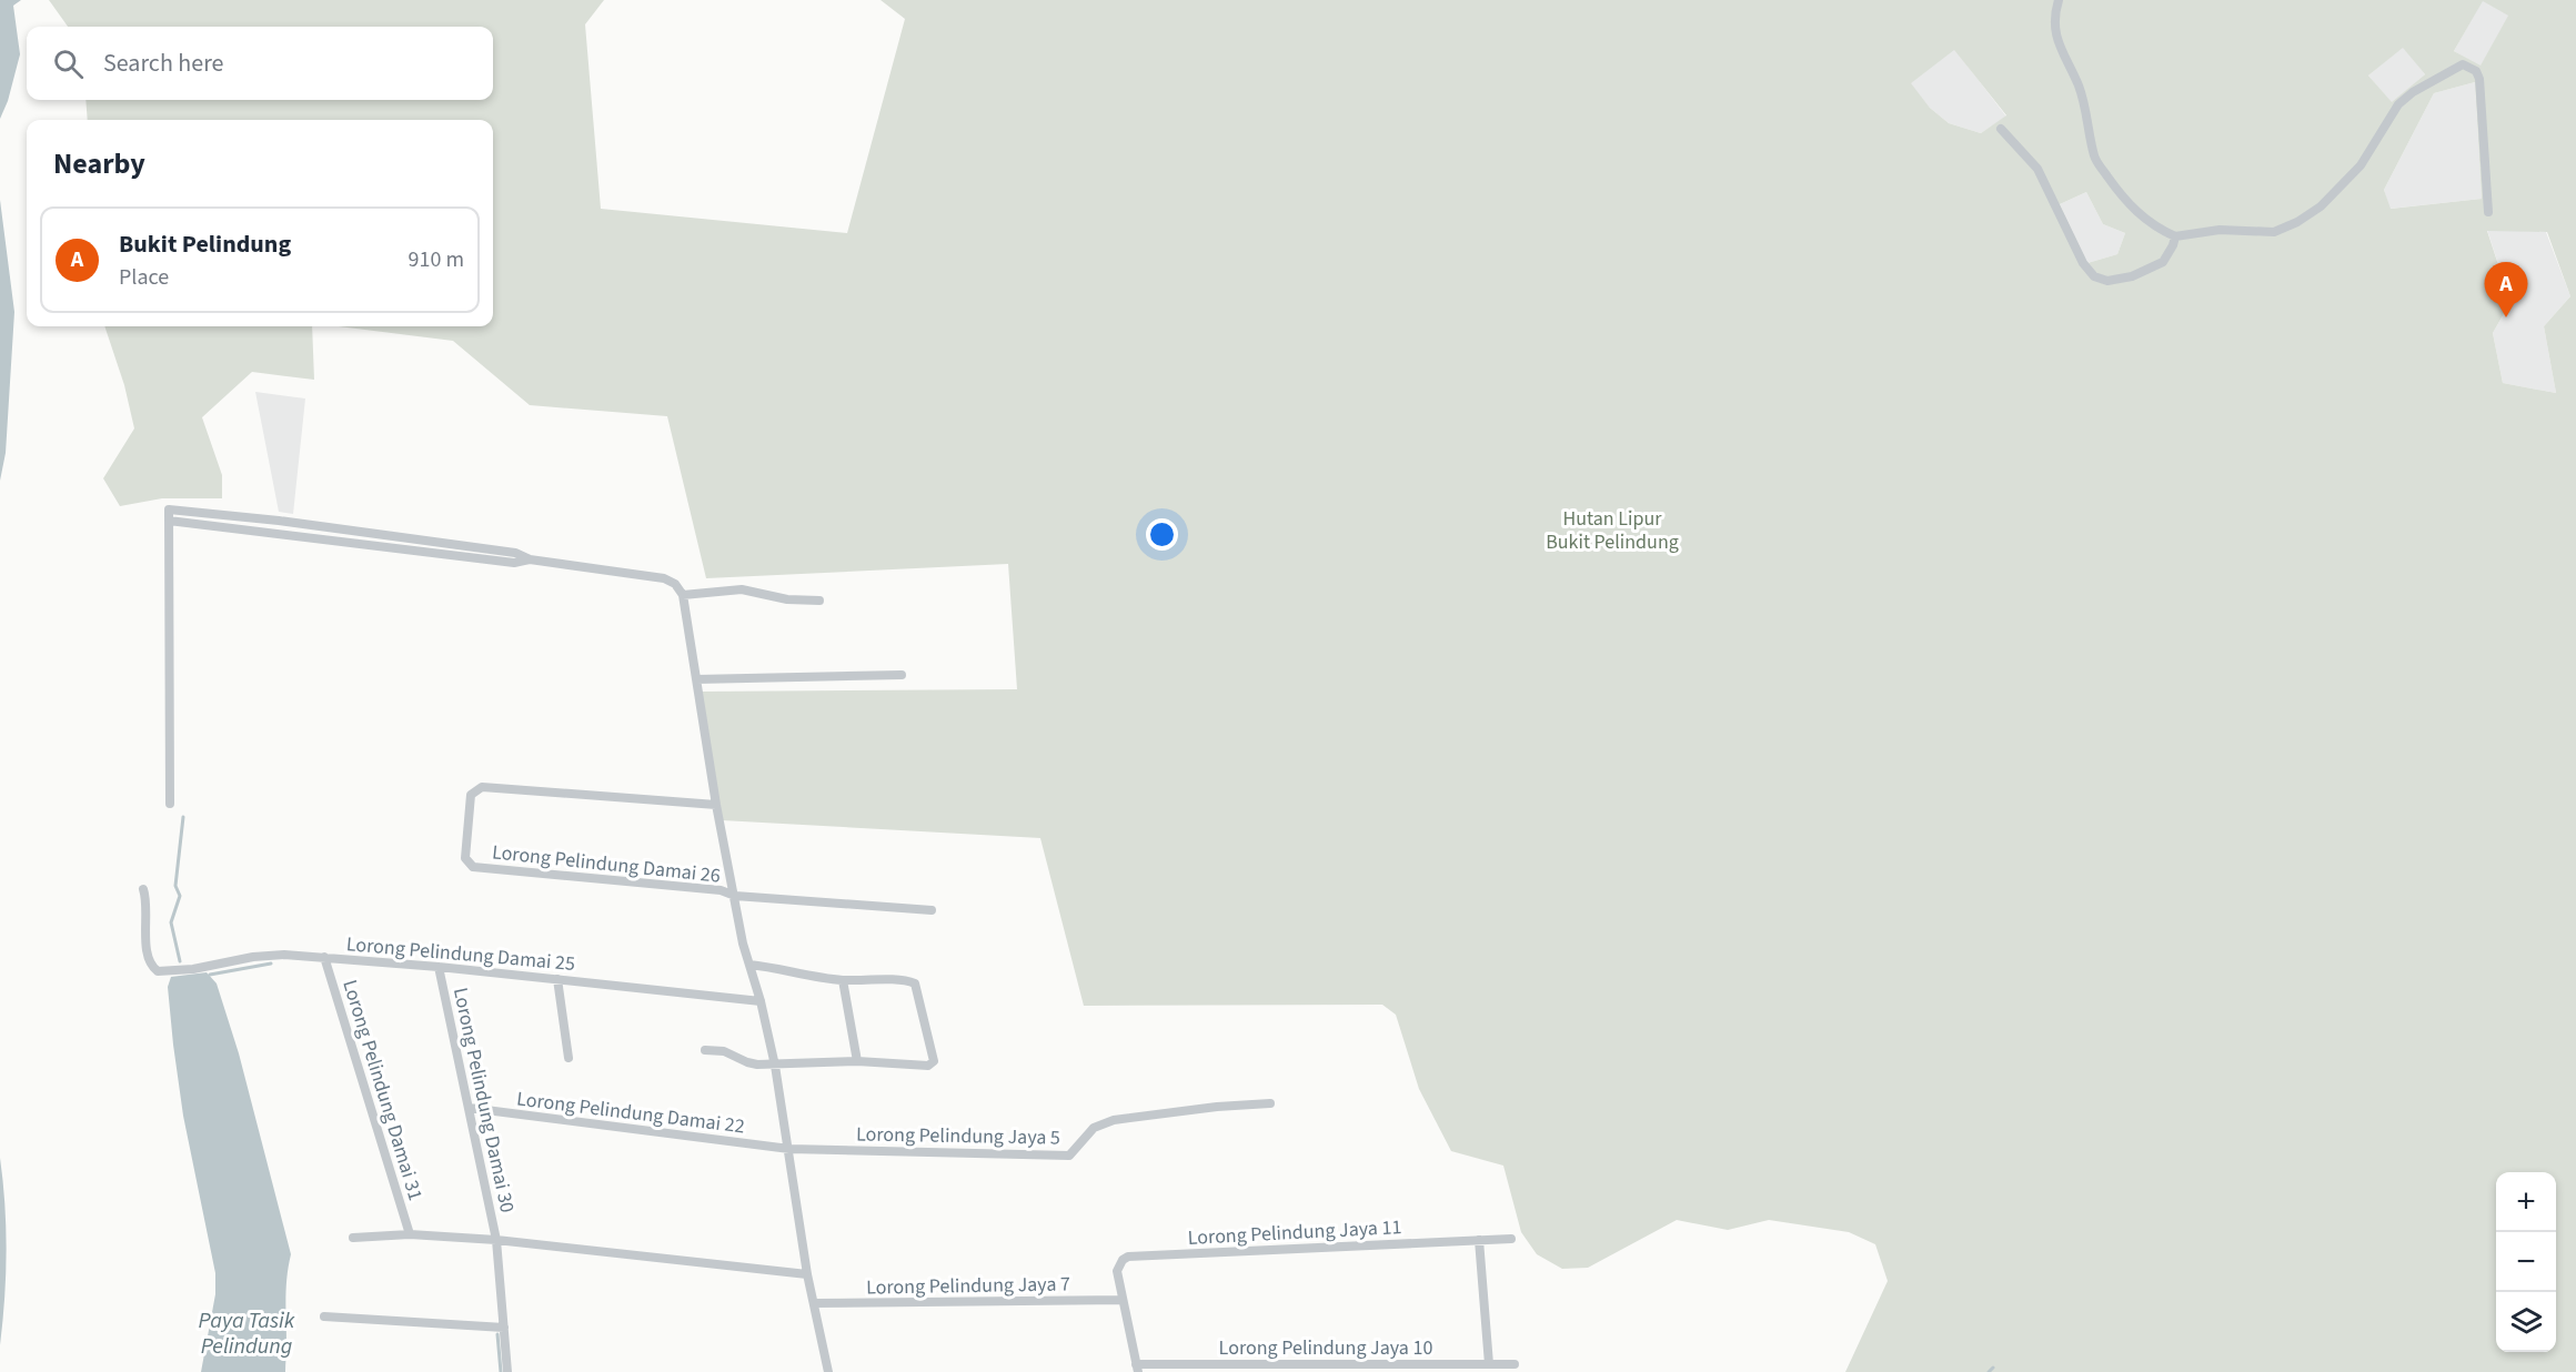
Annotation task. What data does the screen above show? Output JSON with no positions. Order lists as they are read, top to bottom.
{
  "streets": {
    "street": [
      "Lorong Pelindung Damai 26",
      "Lorong Pelindung Damai 25",
      "Lorong Pelindung Damai 31",
      "Lorong Pelindung Damai 30",
      "Lorong Pelindung Damai 22",
      "Lorong Pelindung Jaya 5",
      "Lorong Pelindung Jaya 11",
      "Lorong Pelindung Jaya 7",
      "Lorong Pelindung Jaya 10"
    ]
  },
  "crossings": [
    ["Lorong Pelindung Damai 25", "Lorong Pelindung Damai 31"],
    ["Lorong Pelindung Damai 25", "Lorong Pelindung Damai 30"],
    ["Lorong Pelindung Damai 30", "Lorong Pelindung Damai 22"],
    ["Lorong Pelindung Damai 22", "Lorong Pelindung Jaya 5"],
    ["Lorong Pelindung Jaya 11", "Lorong Pelindung Jaya 7"],
    ["Lorong Pelindung Jaya 11", "Lorong Pelindung Jaya 10"]
  ],
  "water": ["Paya Tasik Pelindung"],
  "parks": ["Hutan Lipur Bukit Pelindung"],
  "page": {
    "search": "Search here",
    "heading": "Nearby",
    "list": [
      {
        "mark": "A",
        "name": "Bukit Pelindung",
        "note": "Place",
        "value": "910 m"
      }
    ],
    "pins": "A",
    "map_buttons": ["+", "−"]
  }
}
